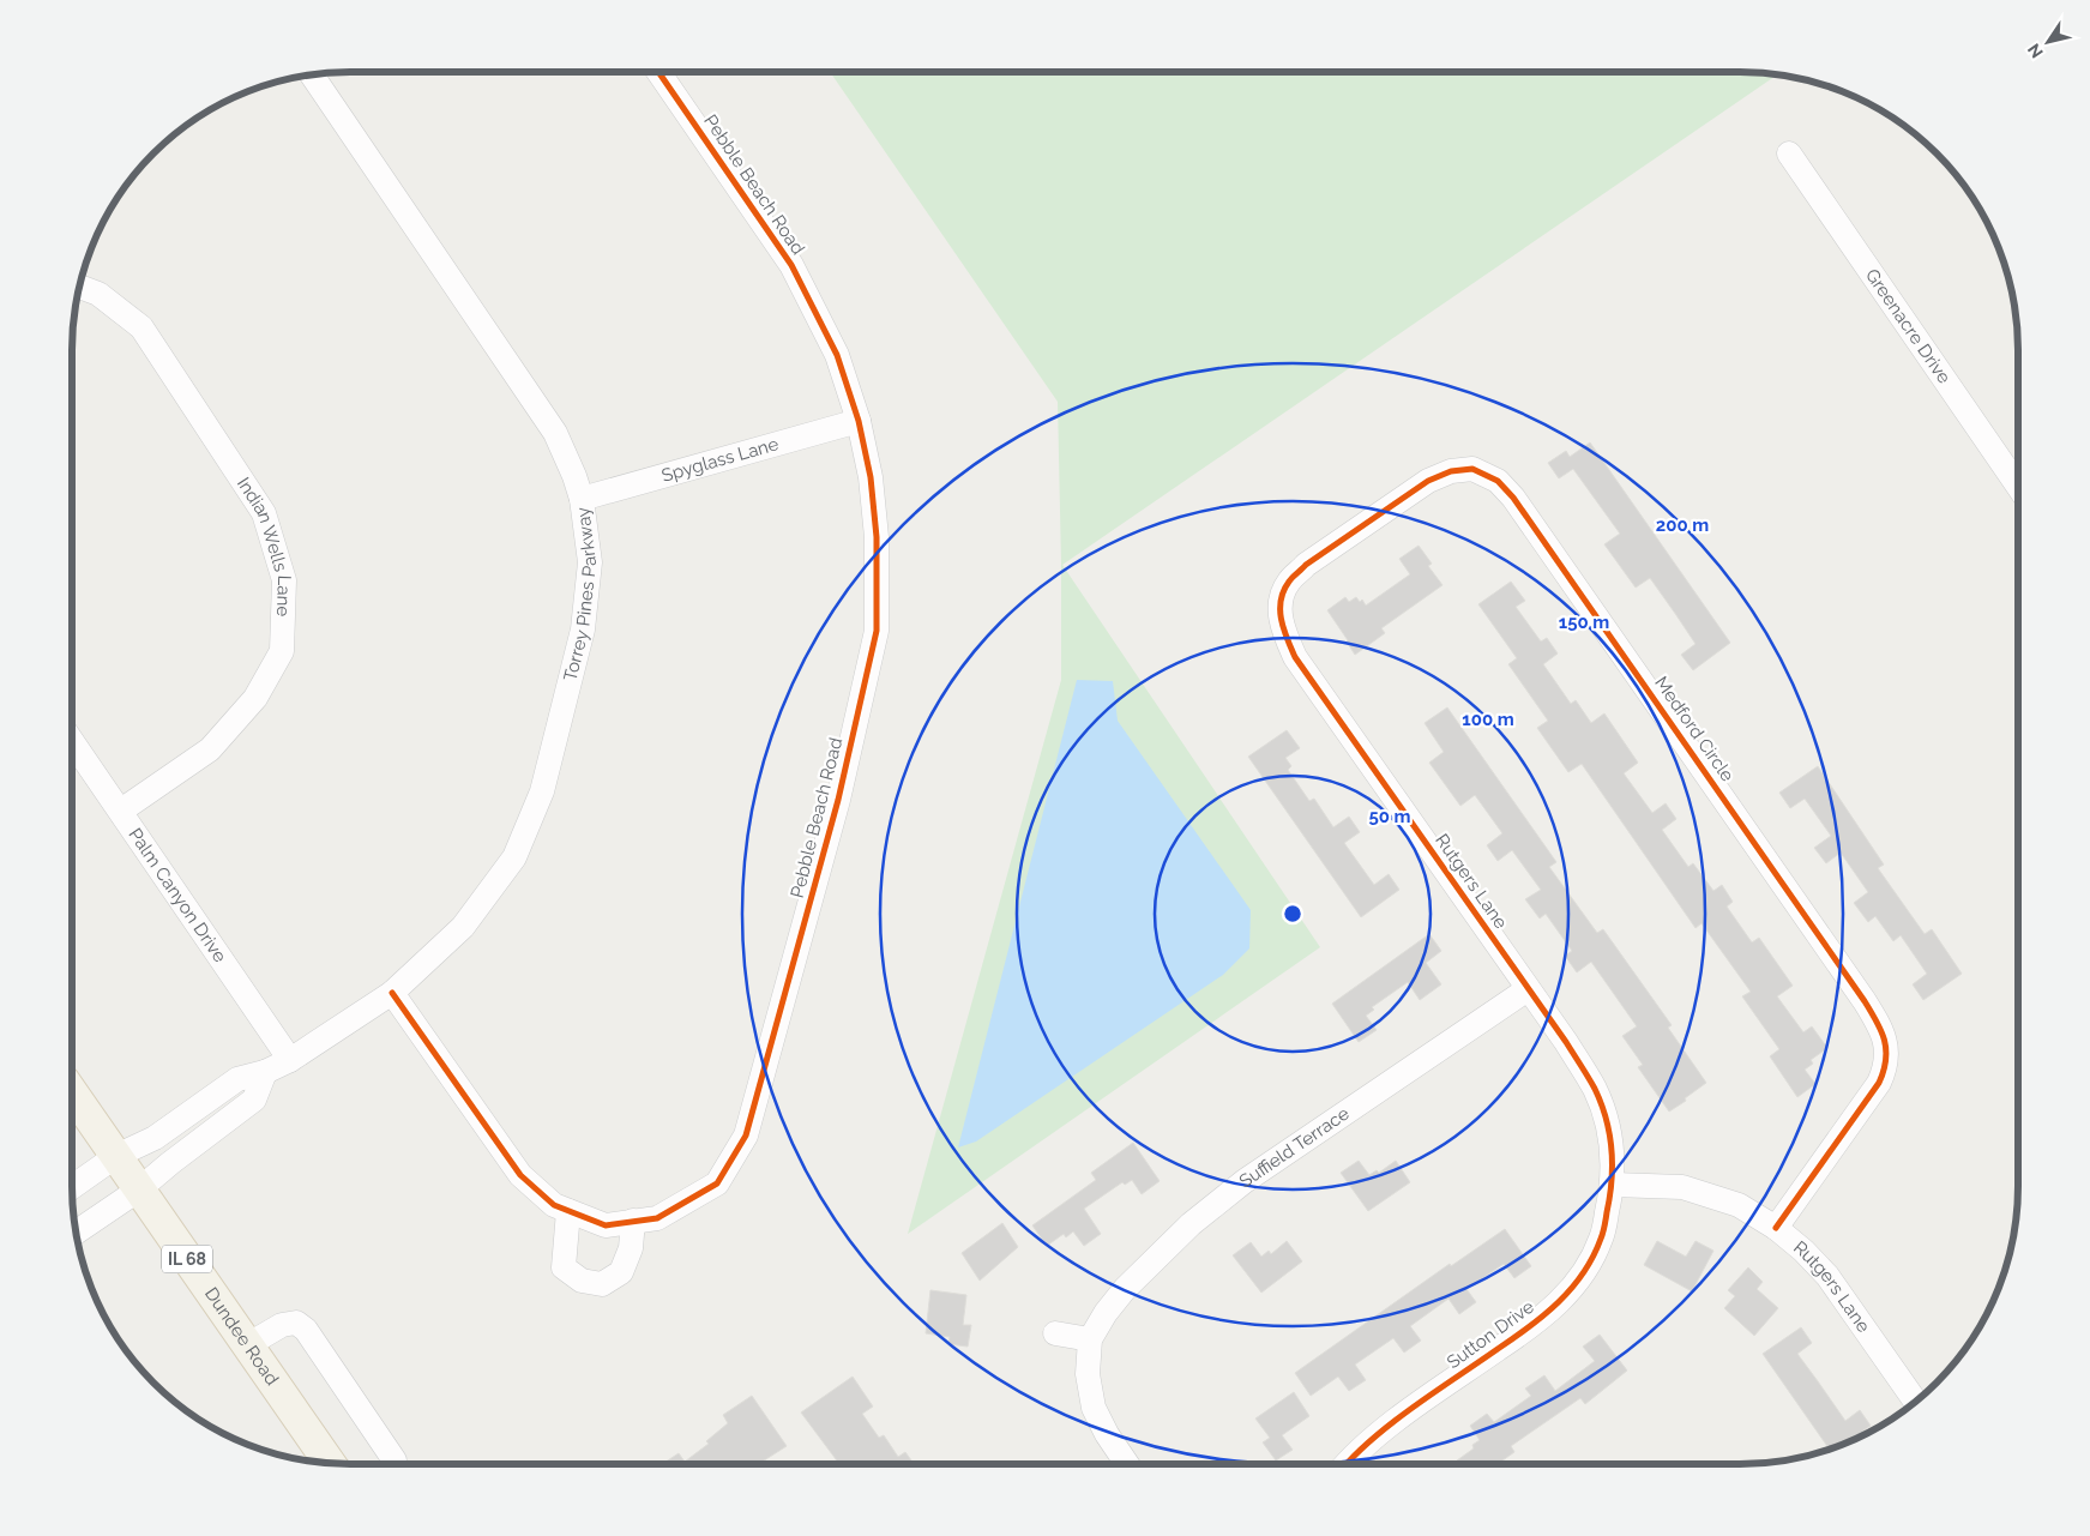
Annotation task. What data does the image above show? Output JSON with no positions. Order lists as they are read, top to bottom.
{
  "streets": {
    "main road": ["IL 68", "Dundee Road"],
    "street": [
      "Pebble Beach Road",
      "Greenacre Drive",
      "Spyglass Lane",
      "Indian Wells Lane",
      "Torrey Pines Parkway",
      "Medford Circle",
      "Rutgers Lane",
      "Palm Canyon Drive",
      "Suffield Terrace",
      "Sutton Drive"
    ]
  },
  "crossings": [
    ["Pebble Beach Road", "Spyglass Lane"],
    ["Pebble Beach Road", "Torrey Pines Parkway"],
    ["Spyglass Lane", "Torrey Pines Parkway"],
    ["Indian Wells Lane", "Palm Canyon Drive"],
    ["Torrey Pines Parkway", "Palm Canyon Drive"],
    ["Torrey Pines Parkway", "Dundee Road"],
    ["Medford Circle", "Rutgers Lane"],
    ["Rutgers Lane", "Suffield Terrace"],
    ["Rutgers Lane", "Sutton Drive"]
  ],
  "north": "bottom left",
  "rings": [
    "200 m",
    "150 m",
    "100 m",
    "50 m"
  ]
}
